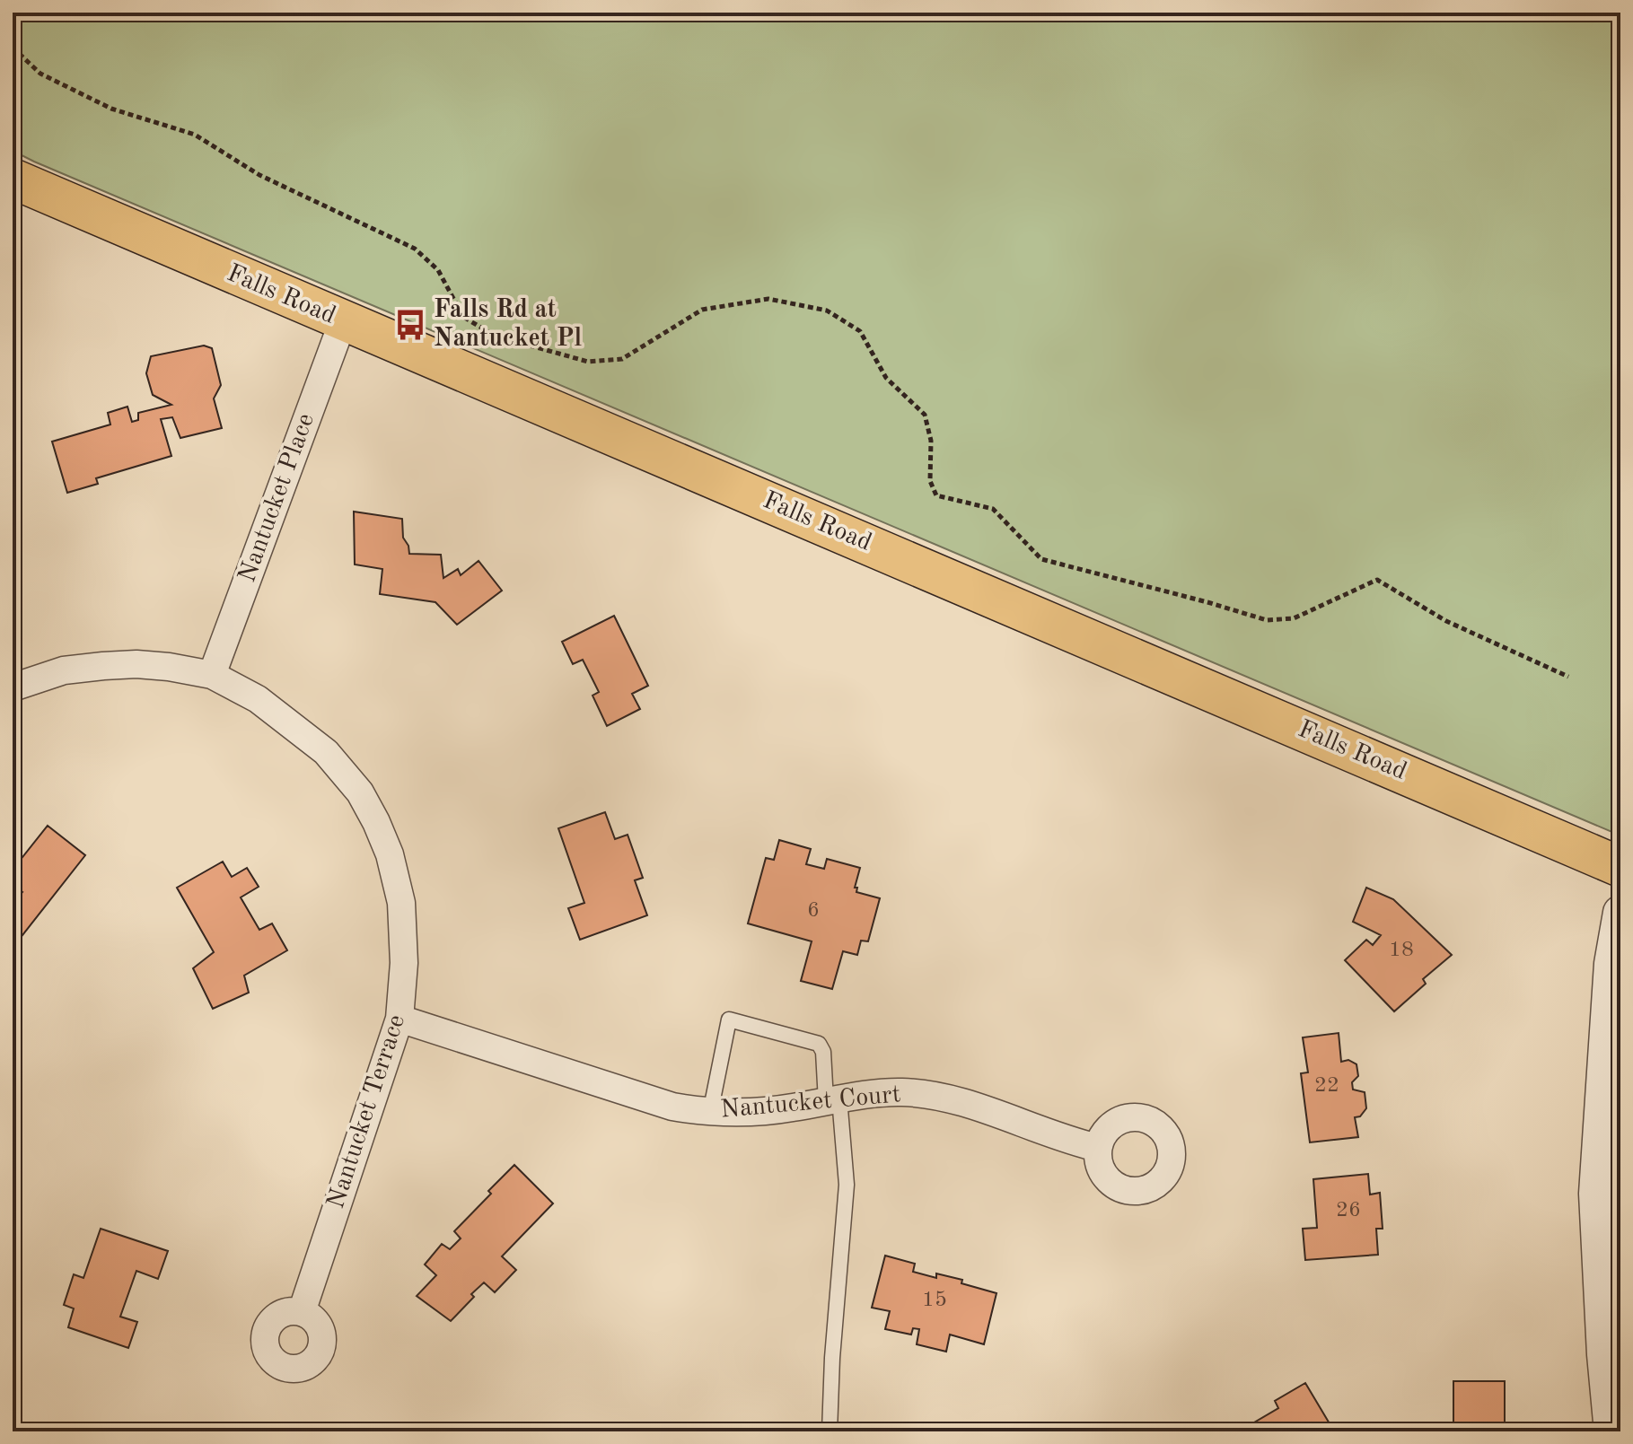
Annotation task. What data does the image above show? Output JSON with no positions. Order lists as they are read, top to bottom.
{
  "streets": {
    "main road": ["Falls Road"],
    "street": ["Nantucket Place", "Nantucket Court", "Nantucket Terrace"]
  },
  "crossings": [
    ["Falls Road", "Nantucket Place"],
    ["Nantucket Place", "Nantucket Terrace"],
    ["Nantucket Court", "Nantucket Terrace"]
  ],
  "places": {
    "bus stop": ["Falls Rd at Nantucket Pl"]
  },
  "house_numbers": [
    "6",
    "18",
    "22",
    "26",
    "15"
  ]
}
